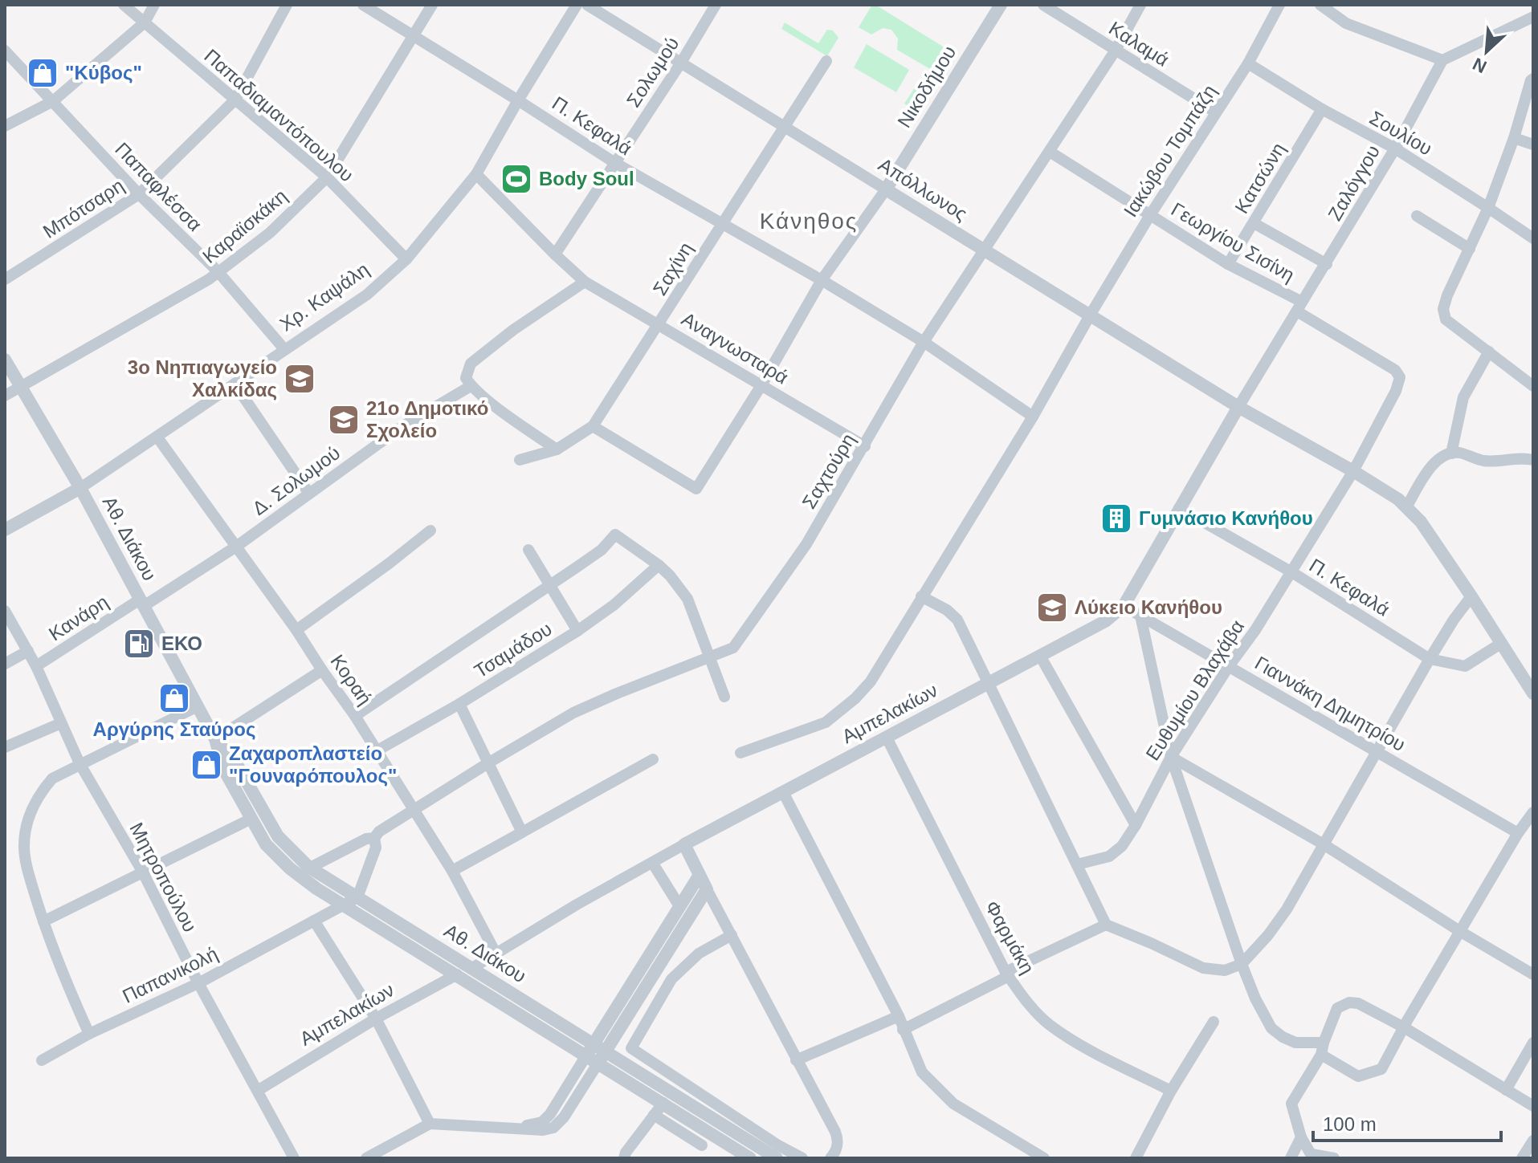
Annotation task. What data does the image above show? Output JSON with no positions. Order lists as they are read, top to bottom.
{
  "streets": {
    "street": [
      "Καλαμά",
      "Σολωμού",
      "Νικοδήμου",
      "Παπαδιαμαντόπουλου",
      "Π. Κεφαλά",
      "Σουλίου",
      "Ιακώβου Τομπάζη",
      "Κατσώνη",
      "Ζαλόγγου",
      "Παπαφλέσσα",
      "Απόλλωνος",
      "Μπότσαρη",
      "Καραϊσκάκη",
      "Γεωργίου Σισίνη",
      "Σαχίνη",
      "Χρ. Καψάλη",
      "Αναγνωσταρά",
      "Σαχτούρη",
      "Δ. Σολωμού",
      "Αθ. Διάκου",
      "Κανάρη",
      "Τσαμάδου",
      "Κοραή",
      "Ευθυμίου Βλαχάβα",
      "Γιαννάκη Δημητρίου",
      "Αμπελακίων",
      "Μητροπούλου",
      "Φαρμάκη",
      "Παπανικολή"
    ]
  },
  "crossings": [
    ["Καλαμά", "Ιακώβου Τομπάζη"],
    ["Καλαμά", "Σαχτούρη"],
    ["Σολωμού", "Π. Κεφαλά"],
    ["Σολωμού", "Απόλλωνος"],
    ["Σολωμού", "Αναγνωσταρά"],
    ["Νικοδήμου", "Απόλλωνος"],
    ["Παπαδιαμαντόπουλου", "Μπότσαρη"],
    ["Παπαδιαμαντόπουλου", "Καραϊσκάκη"],
    ["Παπαδιαμαντόπουλου", "Χρ. Καψάλη"],
    ["Π. Κεφαλά", "Ιακώβου Τομπάζη"],
    ["Π. Κεφαλά", "Απόλλωνος"],
    ["Π. Κεφαλά", "Καραϊσκάκη"],
    ["Π. Κεφαλά", "Σαχίνη"],
    ["Π. Κεφαλά", "Χρ. Καψάλη"],
    ["Π. Κεφαλά", "Σαχτούρη"],
    ["Π. Κεφαλά", "Ευθυμίου Βλαχάβα"],
    ["Π. Κεφαλά", "Αμπελακίων"],
    ["Σουλίου", "Ιακώβου Τομπάζη"],
    ["Σουλίου", "Κατσώνη"],
    ["Σουλίου", "Ζαλόγγου"],
    ["Ιακώβου Τομπάζη", "Απόλλωνος"],
    ["Ιακώβου Τομπάζη", "Γεωργίου Σισίνη"],
    ["Κατσώνη", "Γεωργίου Σισίνη"],
    ["Ζαλόγγου", "Απόλλωνος"],
    ["Ζαλόγγου", "Γεωργίου Σισίνη"],
    ["Ζαλόγγου", "Αμπελακίων"],
    ["Παπαφλέσσα", "Μπότσαρη"],
    ["Παπαφλέσσα", "Καραϊσκάκη"],
    ["Παπαφλέσσα", "Χρ. Καψάλη"],
    ["Απόλλωνος", "Σαχίνη"],
    ["Απόλλωνος", "Σαχτούρη"],
    ["Απόλλωνος", "Ευθυμίου Βλαχάβα"],
    ["Απόλλωνος", "Αμπελακίων"],
    ["Καραϊσκάκη", "Αθ. Διάκου"],
    ["Γεωργίου Σισίνη", "Σαχτούρη"],
    ["Γεωργίου Σισίνη", "Ευθυμίου Βλαχάβα"],
    ["Σαχίνη", "Αναγνωσταρά"],
    ["Χρ. Καψάλη", "Αναγνωσταρά"],
    ["Χρ. Καψάλη", "Αθ. Διάκου"],
    ["Χρ. Καψάλη", "Κοραή"],
    ["Αναγνωσταρά", "Σαχτούρη"],
    ["Αναγνωσταρά", "Δ. Σολωμού"],
    ["Σαχτούρη", "Αθ. Διάκου"],
    ["Σαχτούρη", "Κοραή"],
    ["Δ. Σολωμού", "Αθ. Διάκου"],
    ["Δ. Σολωμού", "Κανάρη"],
    ["Δ. Σολωμού", "Κοραή"],
    ["Αθ. Διάκου", "Κανάρη"],
    ["Αθ. Διάκου", "Αμπελακίων"],
    ["Αθ. Διάκου", "Παπανικολή"],
    ["Κανάρη", "Μητροπούλου"],
    ["Τσαμάδου", "Κοραή"],
    ["Κοραή", "Αμπελακίων"],
    ["Ευθυμίου Βλαχάβα", "Γιαννάκη Δημητρίου"],
    ["Γιαννάκη Δημητρίου", "Αμπελακίων"],
    ["Αμπελακίων", "Μητροπούλου"],
    ["Αμπελακίων", "Φαρμάκη"],
    ["Μητροπούλου", "Παπανικολή"]
  ],
  "districts": ["Κάνηθος"],
  "places": {
    "shop": ["\"Κύβος\"", "Αργύρης Σταύρος", "Ζαχαροπλαστείο \"Γουναρόπουλος\""],
    "sports": ["Body Soul"],
    "school or university": ["3ο Νηπιαγωγείο Χαλκίδας", "21ο Δημοτικό Σχολείο", "Λύκειο Κανήθου"],
    "building": ["Γυμνάσιο Κανήθου"],
    "fuel station": ["ΕΚΟ"]
  },
  "scale_bar": "100 m",
  "north": "bottom left"
}
